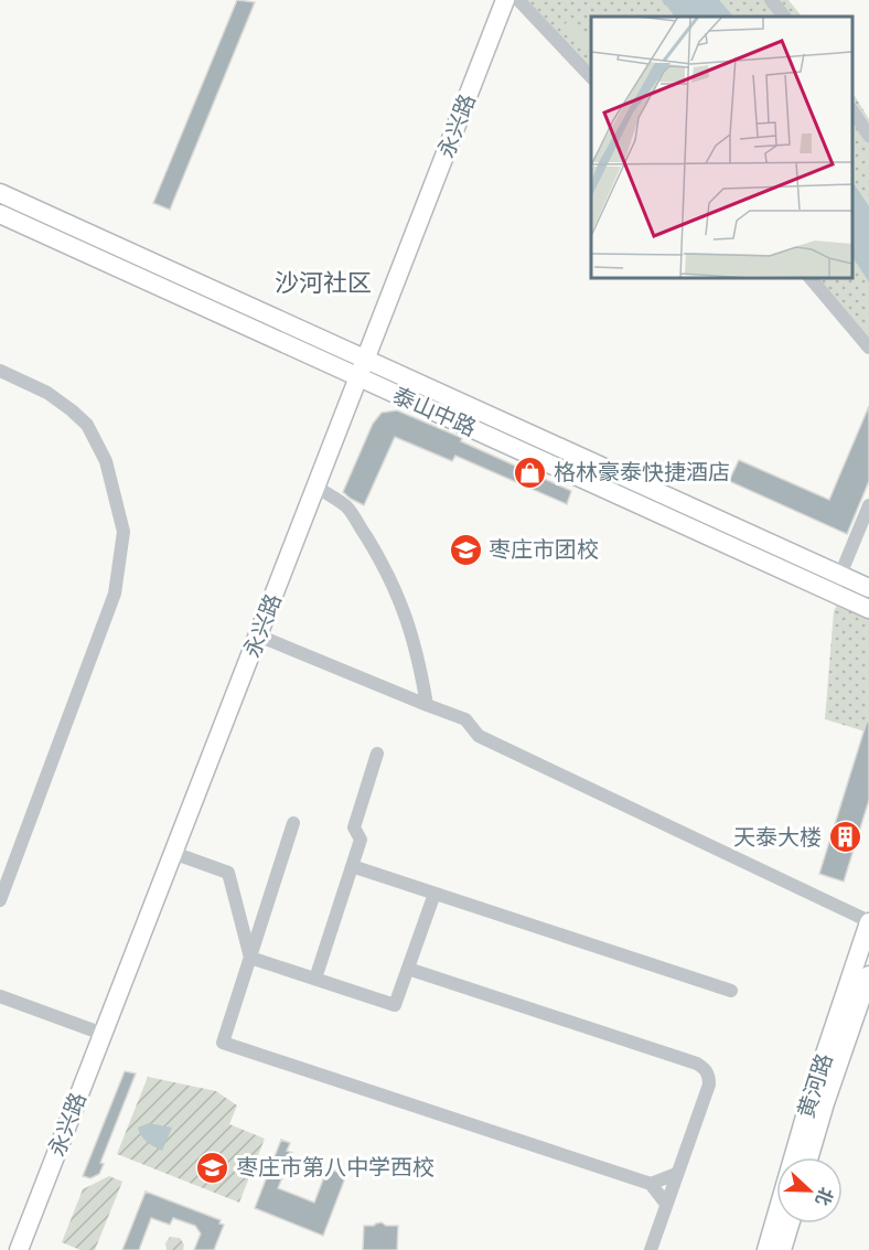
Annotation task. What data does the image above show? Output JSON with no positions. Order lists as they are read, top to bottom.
{
  "streets": {
    "main road": ["永兴路", "泰山中路", "黄河路"]
  },
  "crossings": [
    ["永兴路", "泰山中路"]
  ],
  "districts": ["沙河社区"],
  "places": {
    "shop": ["格林豪泰快捷酒店"],
    "school or university": ["枣庄市团校", "枣庄市第八中学西校"],
    "building": ["天泰大楼"]
  },
  "north": "right"
}
